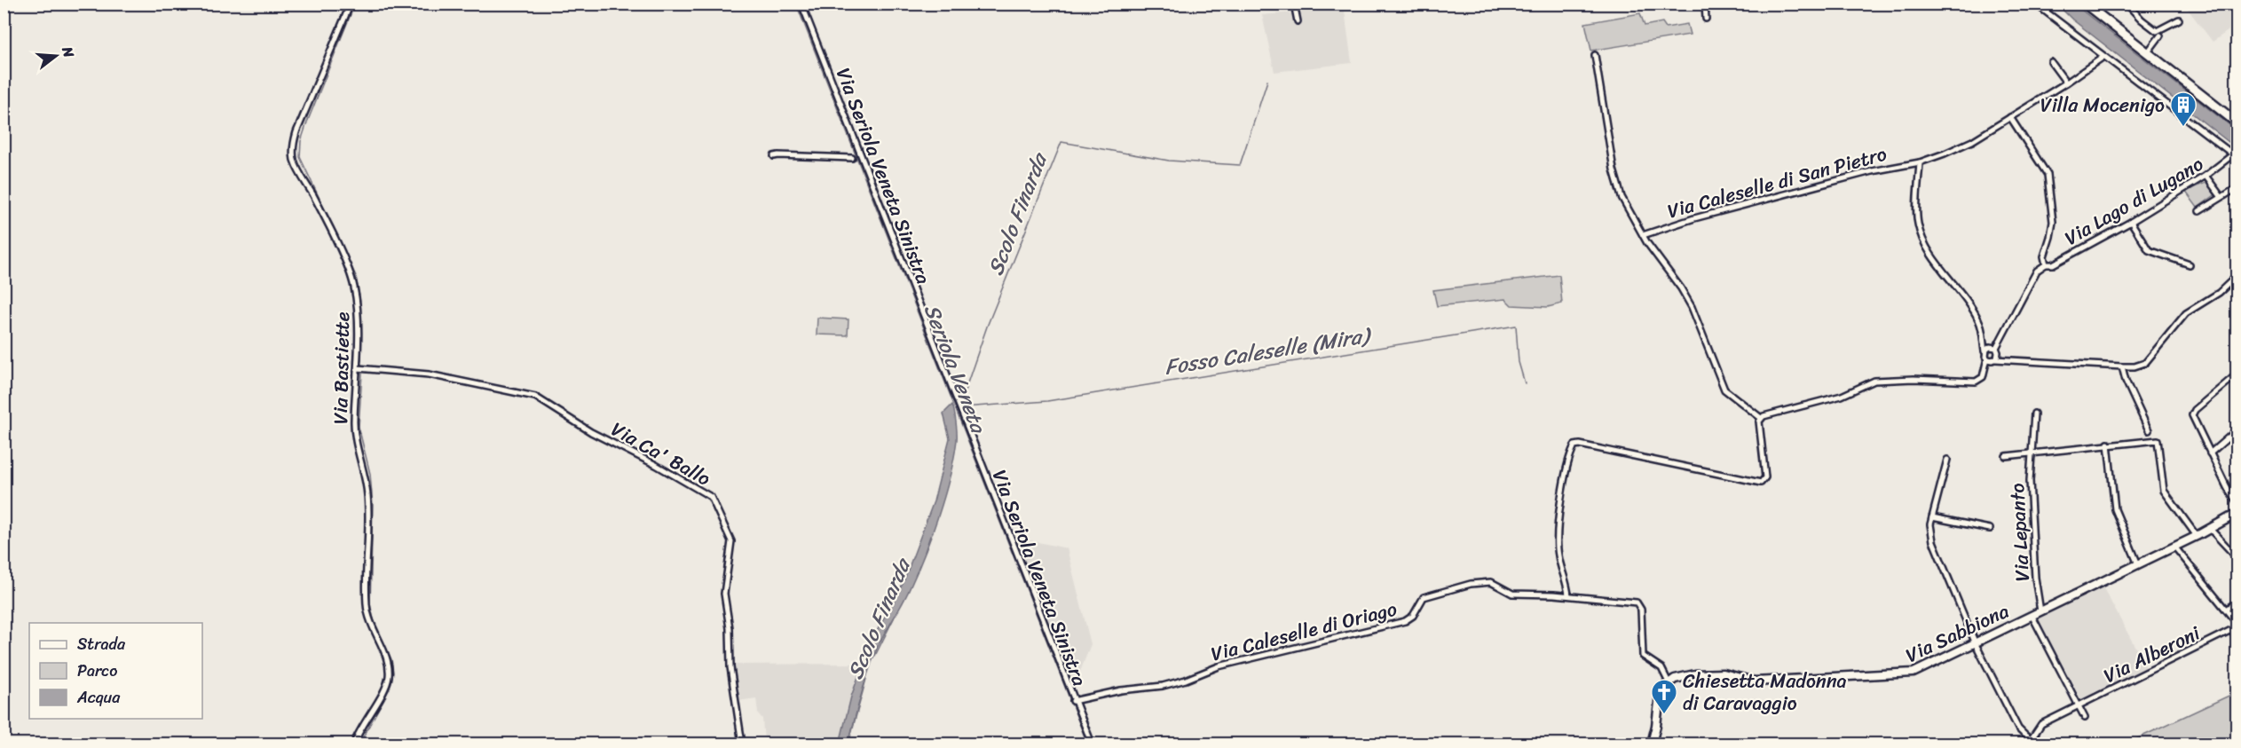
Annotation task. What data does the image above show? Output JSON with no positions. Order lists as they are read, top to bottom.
{
  "streets": {
    "street": [
      "Via Seriola Veneta Sinistra",
      "Via Caleselle di San Pietro",
      "Via Lago di Lugano",
      "Via Bastiette",
      "Via Ca' Ballo",
      "Via Lepanto",
      "Via Caleselle di Oriago",
      "Via Sabbiona",
      "Via Alberoni"
    ]
  },
  "crossings": [
    ["Via Seriola Veneta Sinistra", "Via Caleselle di Oriago"],
    ["Via Caleselle di San Pietro", "Via Lago di Lugano"],
    ["Via Bastiette", "Via Ca' Ballo"],
    ["Via Lepanto", "Via Sabbiona"]
  ],
  "water": ["Scolo Finarda", "Fosso Caleselle (Mira)", "Seriola Veneta"],
  "places": {
    "building": ["Villa Mocenigo"],
    "church": ["Chiesetta Madonna di Caravaggio"]
  },
  "legend": ["Strada", "Parco", "Acqua"],
  "north": "right"
}
